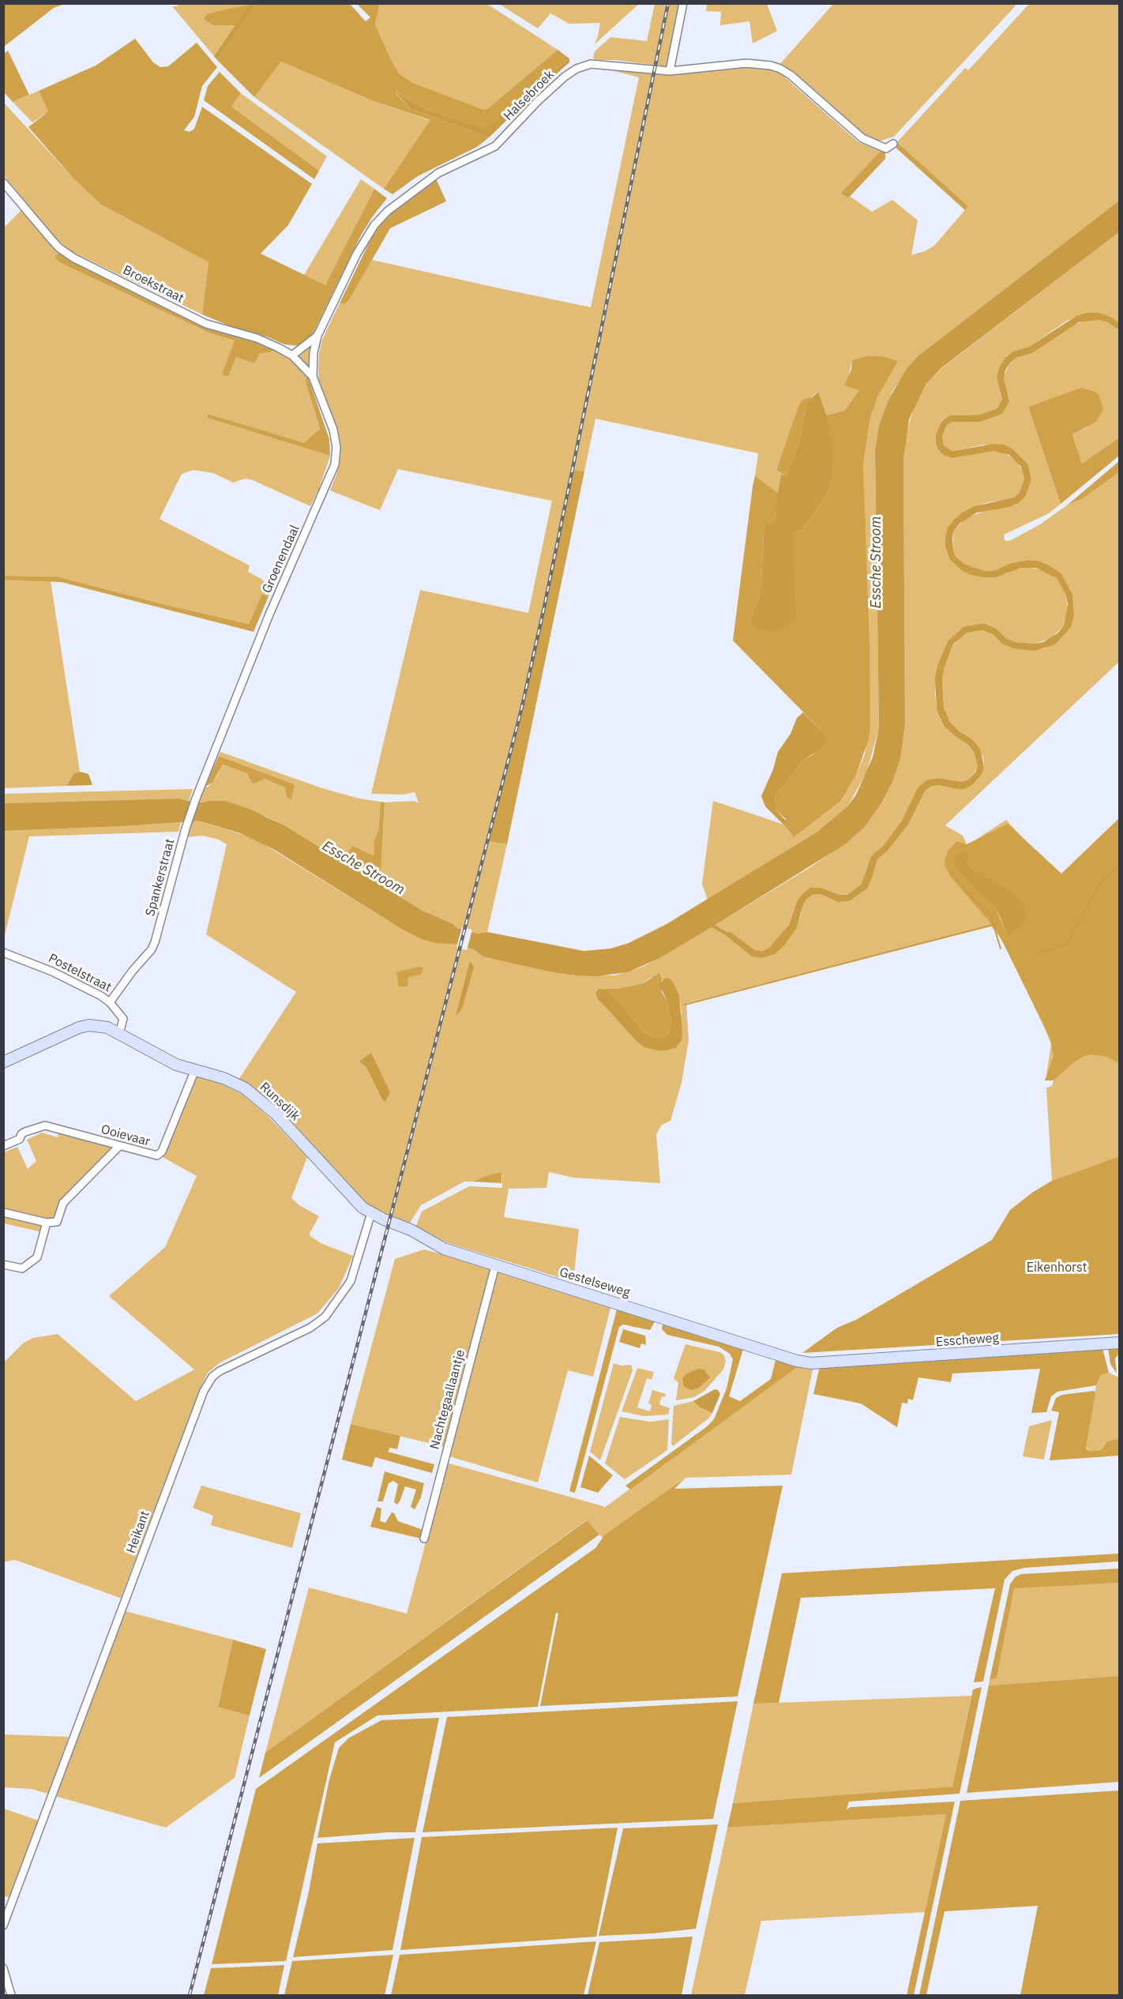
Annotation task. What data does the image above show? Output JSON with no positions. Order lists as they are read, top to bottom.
{
  "streets": {
    "street": [
      "Halsebroek",
      "Broekstraat",
      "Groenendaal",
      "Spankerstraat",
      "Postelstraat",
      "Runsdijk",
      "Ooievaar",
      "Gestelseweg",
      "Esscheweg",
      "Nachtegaallaantje",
      "Heikant"
    ]
  },
  "crossings": [
    ["Halsebroek", "Broekstraat"],
    ["Halsebroek", "Groenendaal"],
    ["Broekstraat", "Groenendaal"],
    ["Groenendaal", "Spankerstraat"],
    ["Spankerstraat", "Postelstraat"],
    ["Postelstraat", "Runsdijk"],
    ["Runsdijk", "Ooievaar"],
    ["Runsdijk", "Gestelseweg"],
    ["Runsdijk", "Heikant"],
    ["Gestelseweg", "Esscheweg"],
    ["Gestelseweg", "Nachtegaallaantje"],
    ["Gestelseweg", "Heikant"]
  ],
  "water": ["Essche Stroom"],
  "parks": ["Eikenhorst"]
}
